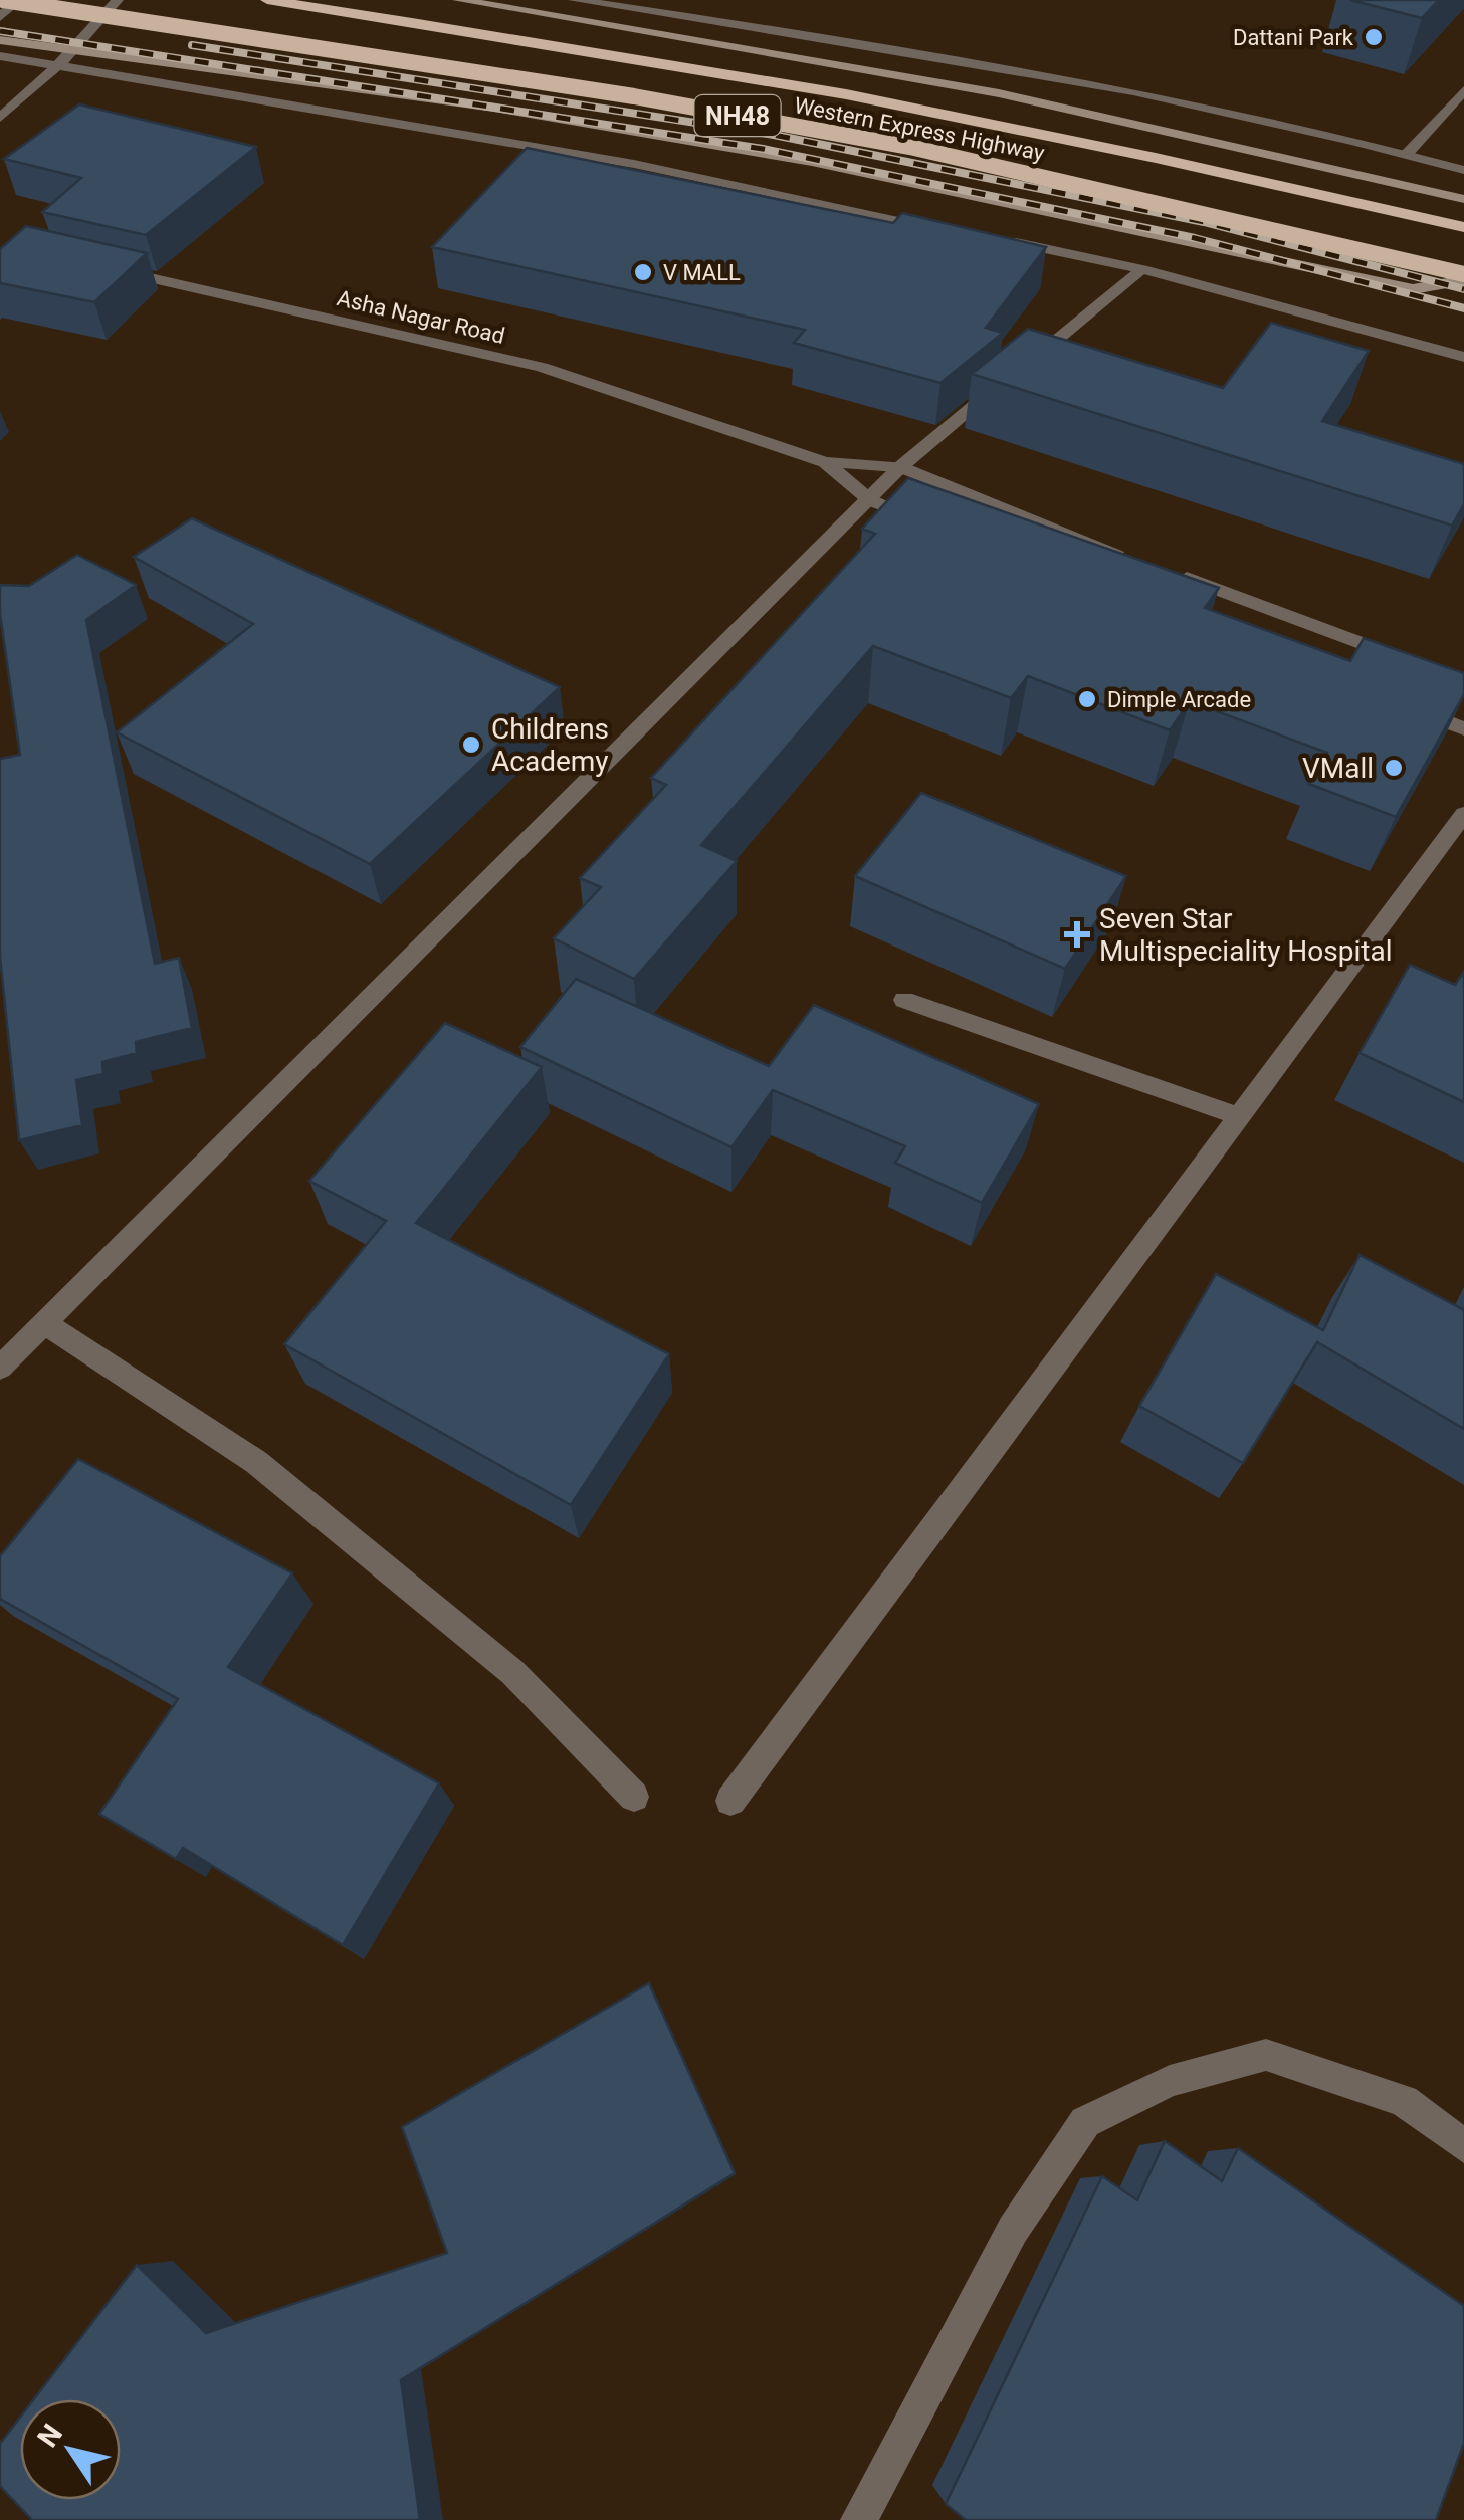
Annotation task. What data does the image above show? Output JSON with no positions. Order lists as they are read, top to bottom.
{
  "streets": {
    "highway": ["NH48", "Western Express Highway"],
    "street": ["Asha Nagar Road"]
  },
  "places": {
    "other": [
      "Dattani Park",
      "V MALL",
      "Dimple Arcade",
      "Childrens Academy",
      "VMall"
    ],
    "health": ["Seven Star Multispeciality Hospital"]
  },
  "north": "top left"
}
